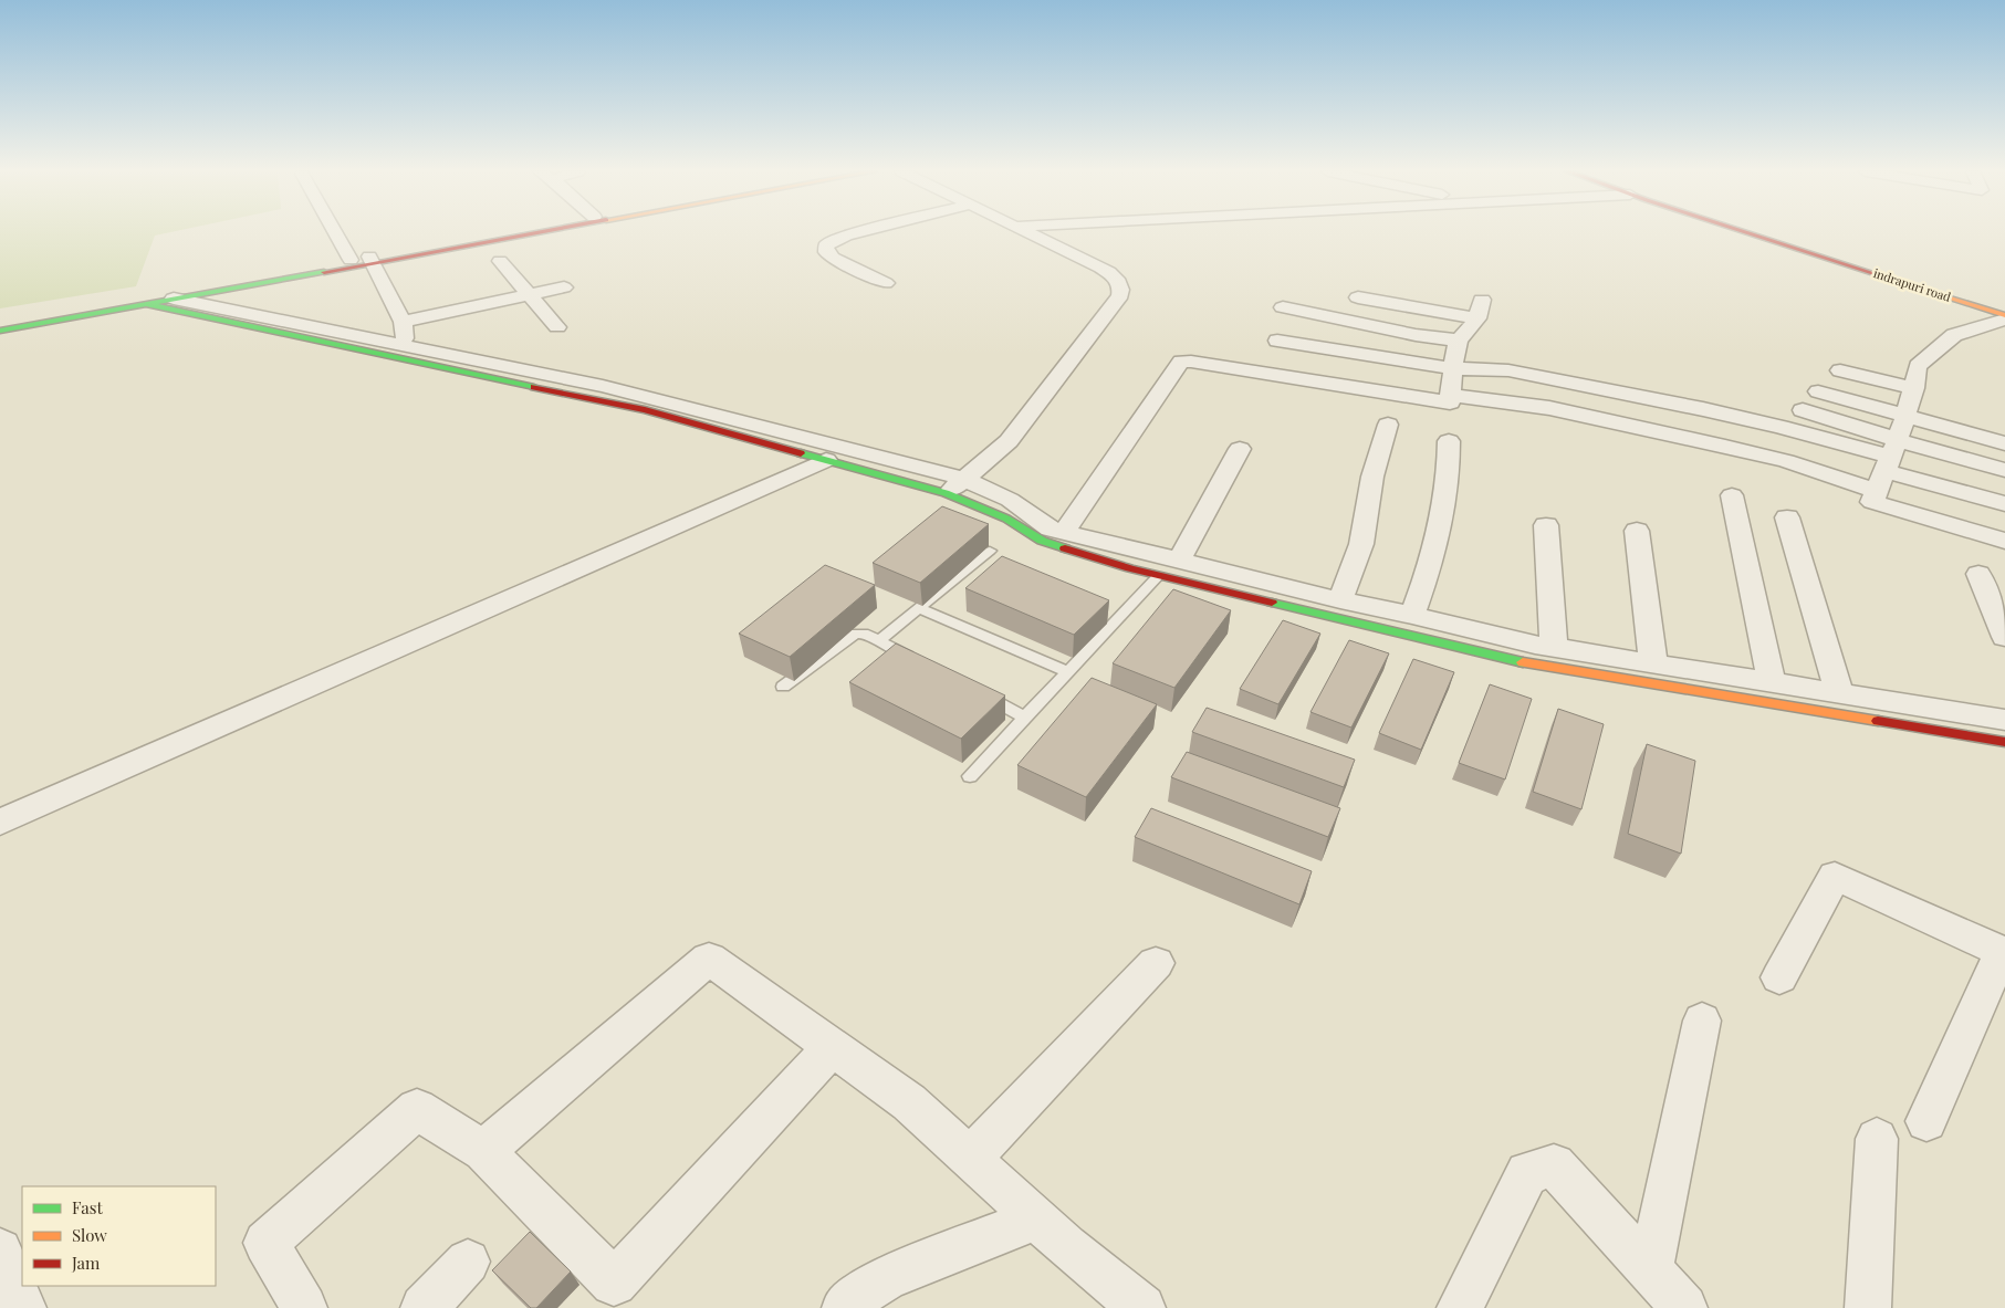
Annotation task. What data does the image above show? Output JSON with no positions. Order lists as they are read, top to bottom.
{
  "streets": {
    "street": ["indrapuri road"]
  },
  "legend": ["Fast", "Slow", "Jam"]
}
